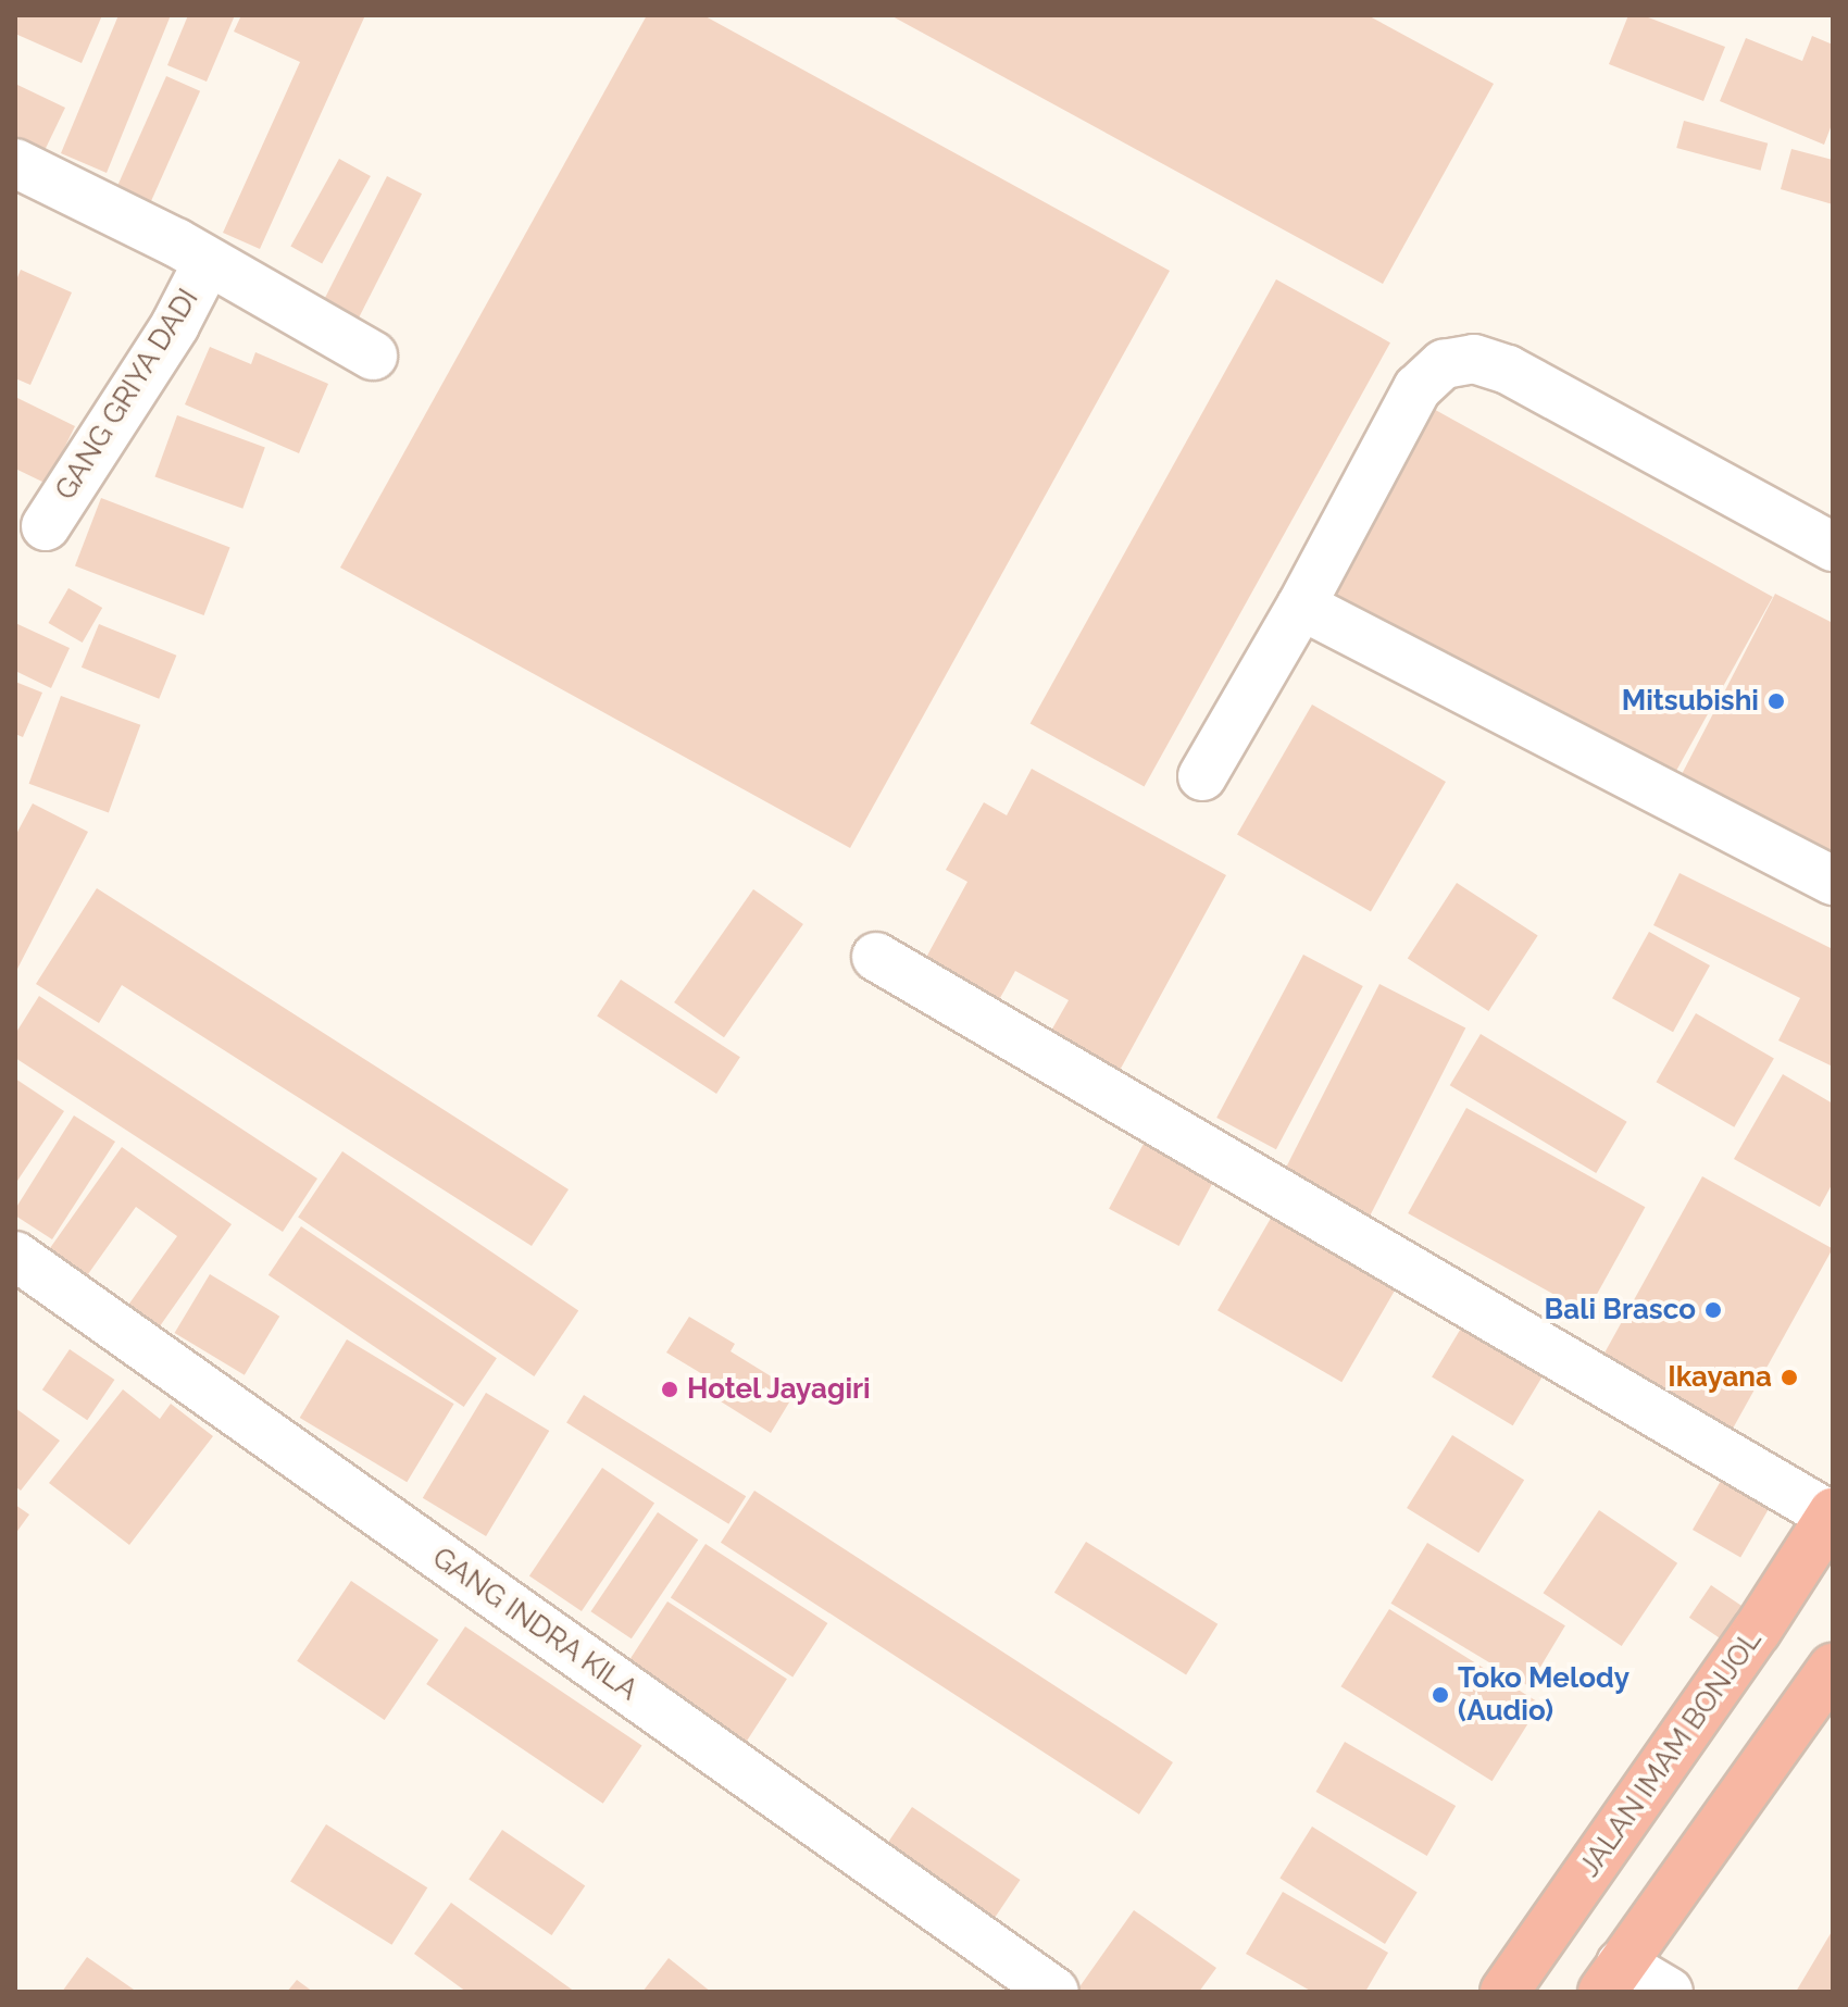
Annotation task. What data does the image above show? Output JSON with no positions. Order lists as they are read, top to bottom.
{
  "streets": {
    "highway": ["JALAN IMAM BONJOL"],
    "street": ["GANG GRIYA DADI", "GANG INDRA KILA"]
  },
  "places": [
    "Mitsubishi",
    "Bali Brasco",
    "Ikayana",
    "Hotel Jayagiri",
    "Toko Melody (Audio)"
  ]
}
